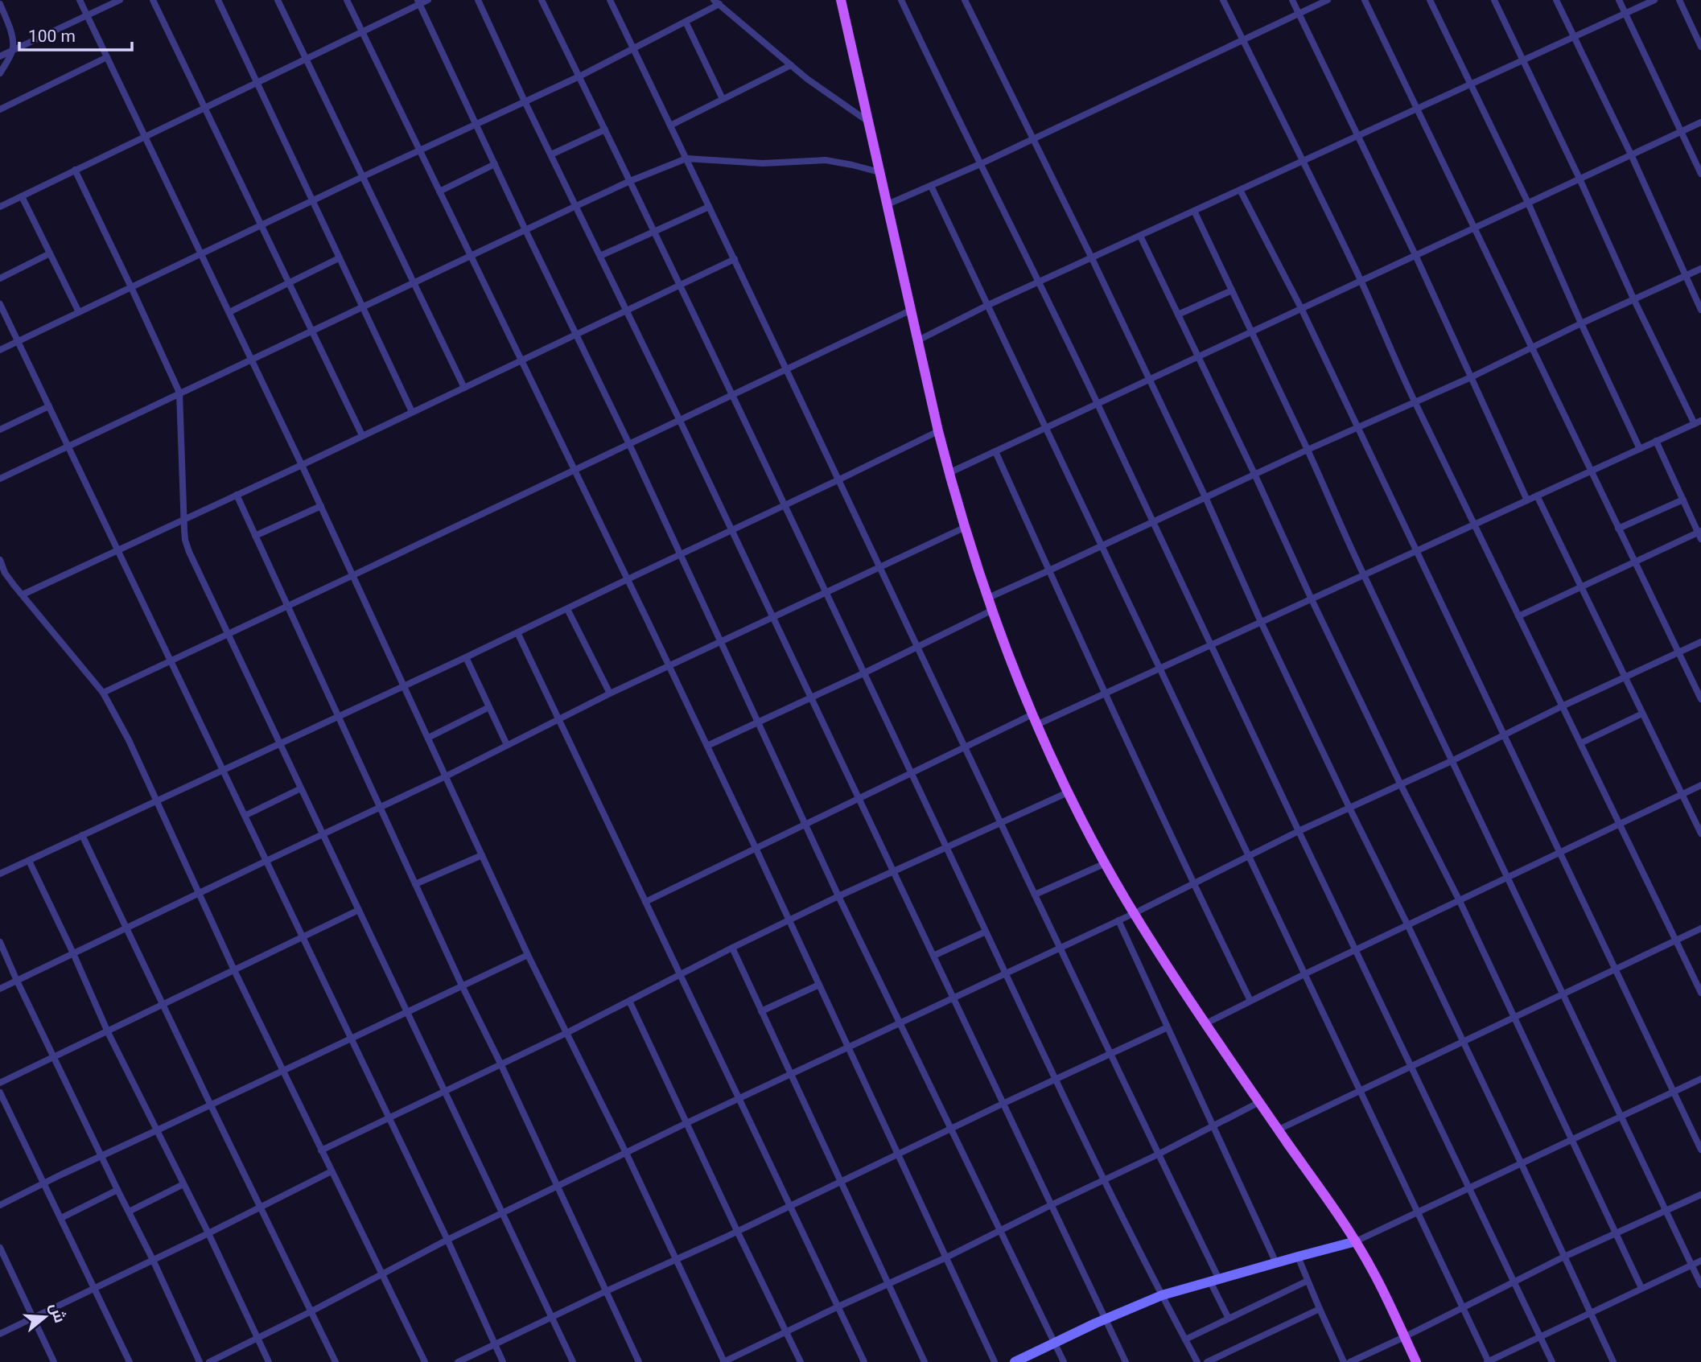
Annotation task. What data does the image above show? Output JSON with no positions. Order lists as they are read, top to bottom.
{
  "scale_bar": "100 m",
  "north": "right"
}
